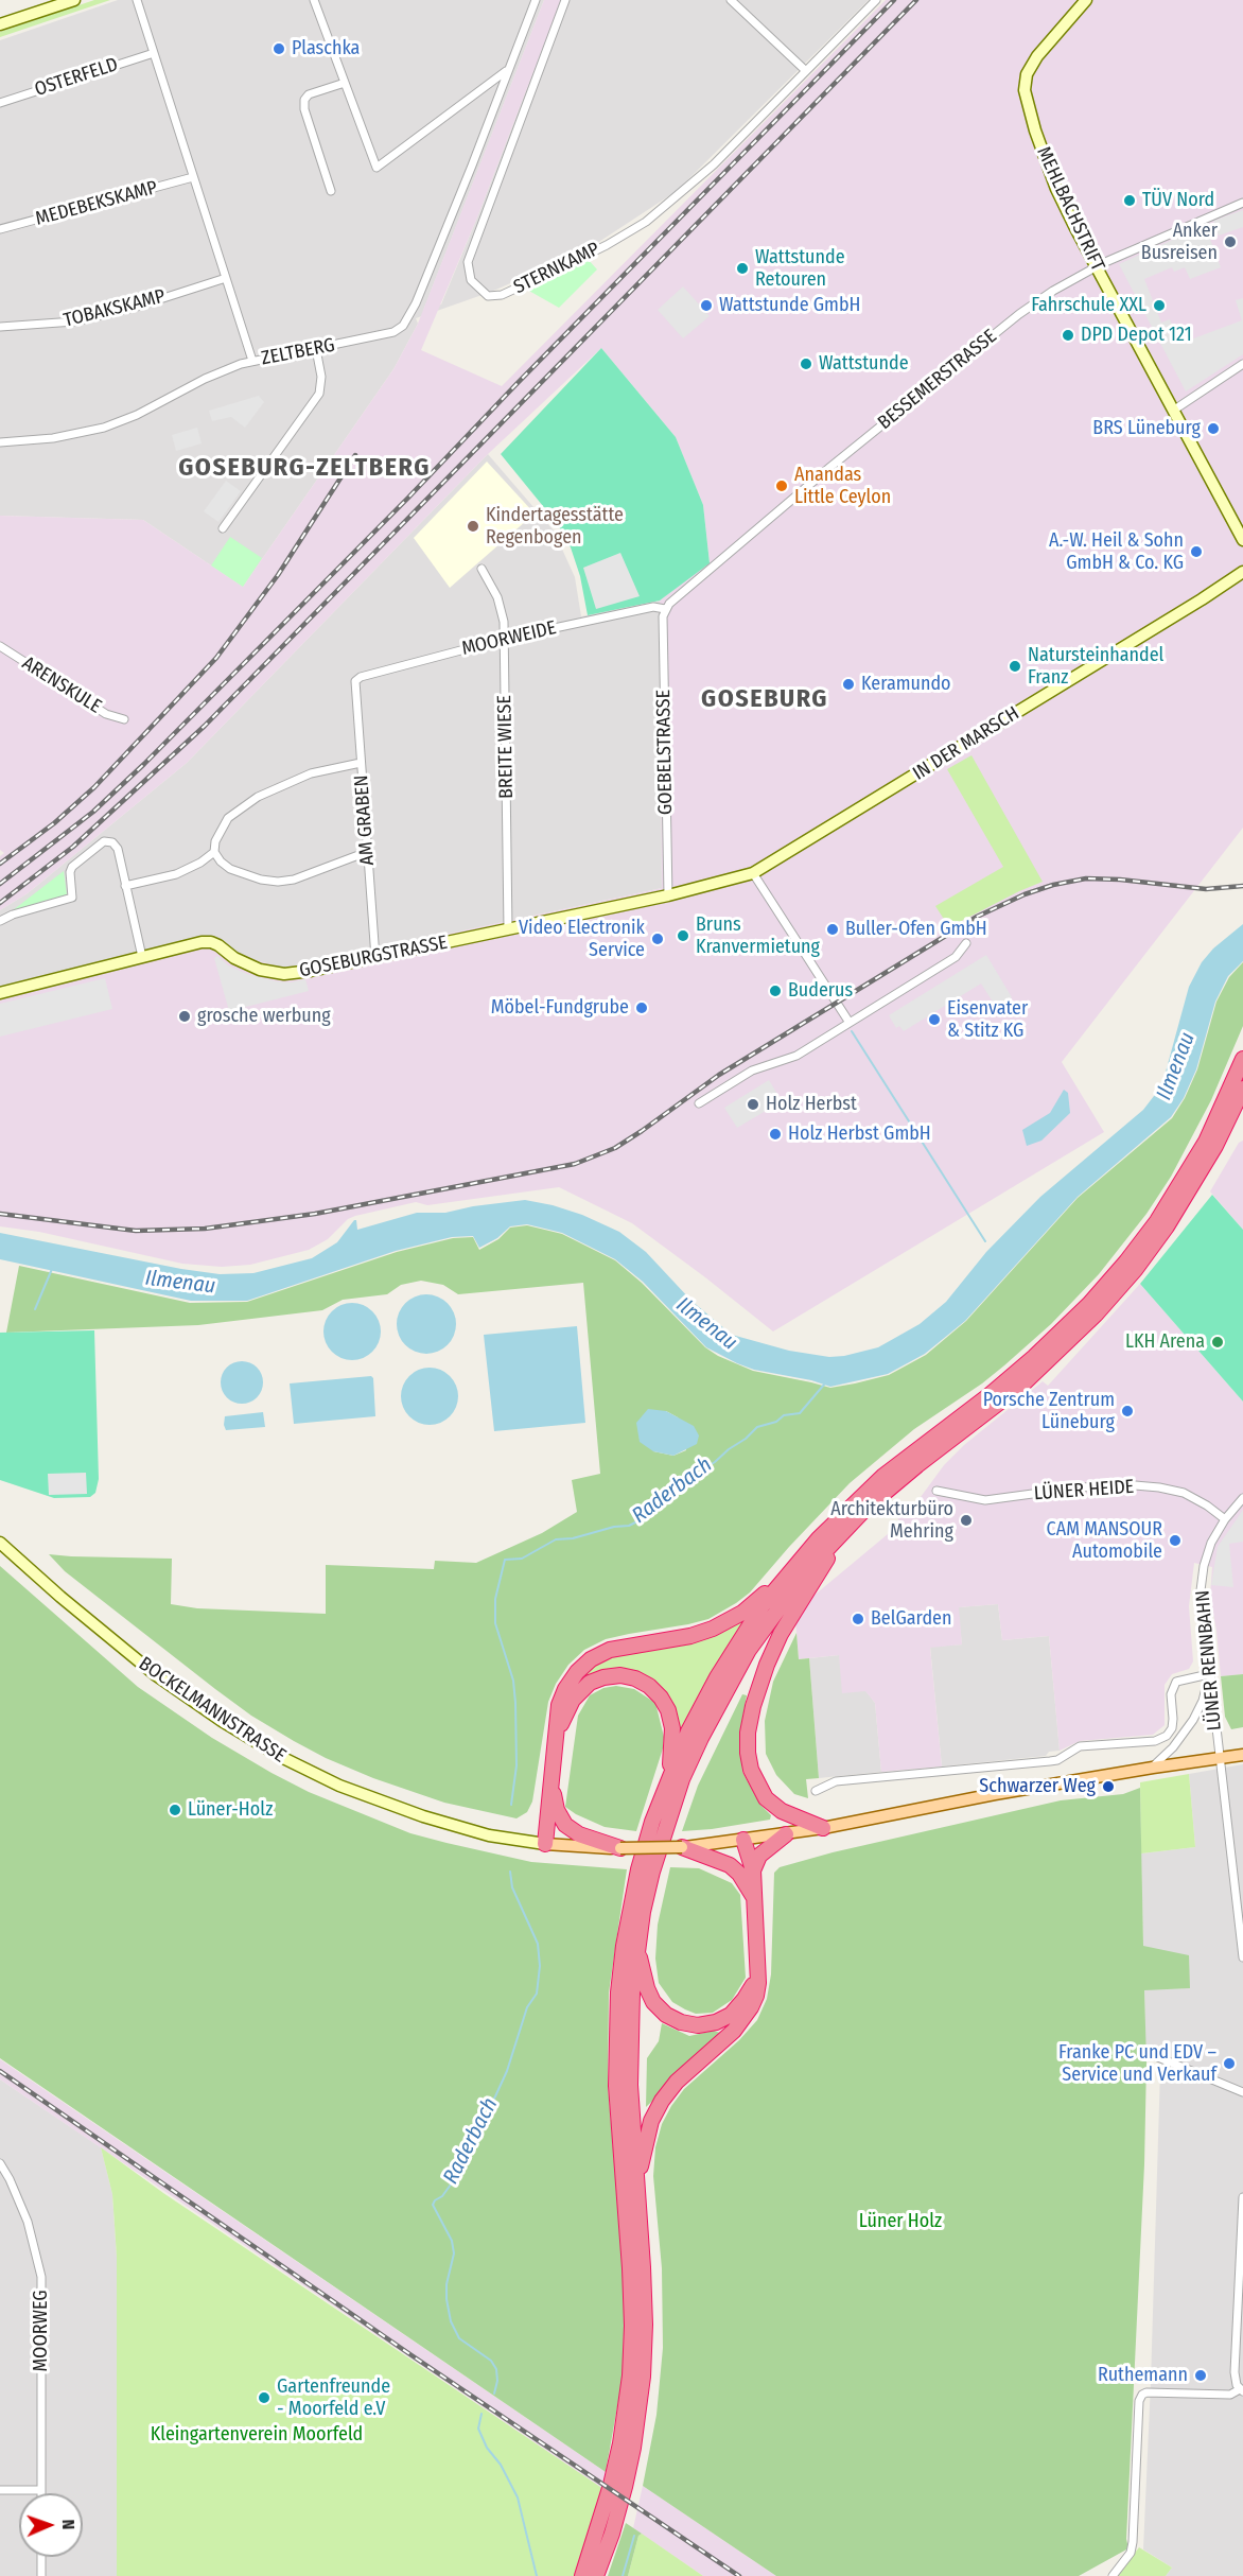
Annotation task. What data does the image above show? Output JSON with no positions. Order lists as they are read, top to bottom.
{
  "streets": {
    "main road": ["BOCKELMANNSTRASSE"],
    "street": [
      "OSTERFELD",
      "MEDEBEKSKAMP",
      "MEHLBACHSTRIFT",
      "STERNKAMP",
      "TOBAKSKAMP",
      "ZELTBERG",
      "BESSEMERSTRASSE",
      "MOORWEIDE",
      "ARENSKULE",
      "IN DER MARSCH",
      "BREITE WIESE",
      "GOEBELSTRASSE",
      "AM GRABEN",
      "GOSEBURGSTRASSE",
      "LÜNER HEIDE",
      "LÜNER RENNBAHN",
      "MOORWEG"
    ]
  },
  "crossings": [
    ["OSTERFELD", "ZELTBERG"],
    ["MEDEBEKSKAMP", "ZELTBERG"],
    ["MEHLBACHSTRIFT", "BESSEMERSTRASSE"],
    ["TOBAKSKAMP", "ZELTBERG"],
    ["BESSEMERSTRASSE", "MOORWEIDE"],
    ["BESSEMERSTRASSE", "GOEBELSTRASSE"],
    ["MOORWEIDE", "BREITE WIESE"],
    ["MOORWEIDE", "GOEBELSTRASSE"],
    ["MOORWEIDE", "AM GRABEN"],
    ["IN DER MARSCH", "GOSEBURGSTRASSE"],
    ["BREITE WIESE", "GOSEBURGSTRASSE"],
    ["GOEBELSTRASSE", "GOSEBURGSTRASSE"],
    ["AM GRABEN", "GOSEBURGSTRASSE"],
    ["LÜNER HEIDE", "LÜNER RENNBAHN"],
    ["LÜNER RENNBAHN", "BOCKELMANNSTRASSE"]
  ],
  "districts": ["GOSEBURG-ZELTBERG", "GOSEBURG"],
  "water": ["Ilmenau", "Raderbach"],
  "parks": ["Lüner Holz", "Kleingartenverein Moorfeld"],
  "places": [
    "Plaschka",
    "TÜV Nord",
    "Anker Busreisen",
    "Wattstunde Retouren",
    "Wattstunde GmbH",
    "Fahrschule XXL",
    "DPD Depot 121",
    "Wattstunde",
    "BRS Lüneburg",
    "Anandas Little Ceylon",
    "Kindertagesstätte Regenbogen",
    "A.-W. Heil & Sohn GmbH & Co. KG",
    "Natursteinhandel Franz",
    "Keramundo",
    "Buller-Ofen GmbH",
    "Bruns Kranvermietung",
    "Video Electronik Service",
    "Buderus",
    "Möbel-Fundgrube",
    "grosche werbung",
    "Eisenvater & Stitz KG",
    "Holz Herbst",
    "Holz Herbst GmbH",
    "LKH Arena",
    "Porsche Zentrum Lüneburg",
    "Architekturbüro Mehring",
    "CAM MANSOUR Automobile",
    "BelGarden",
    "Schwarzer Weg",
    "Lüner-Holz",
    "Franke PC und EDV – Service und Verkauf",
    "Ruthemann",
    "Gartenfreunde - Moorfeld e.V"
  ],
  "north": "right"
}
